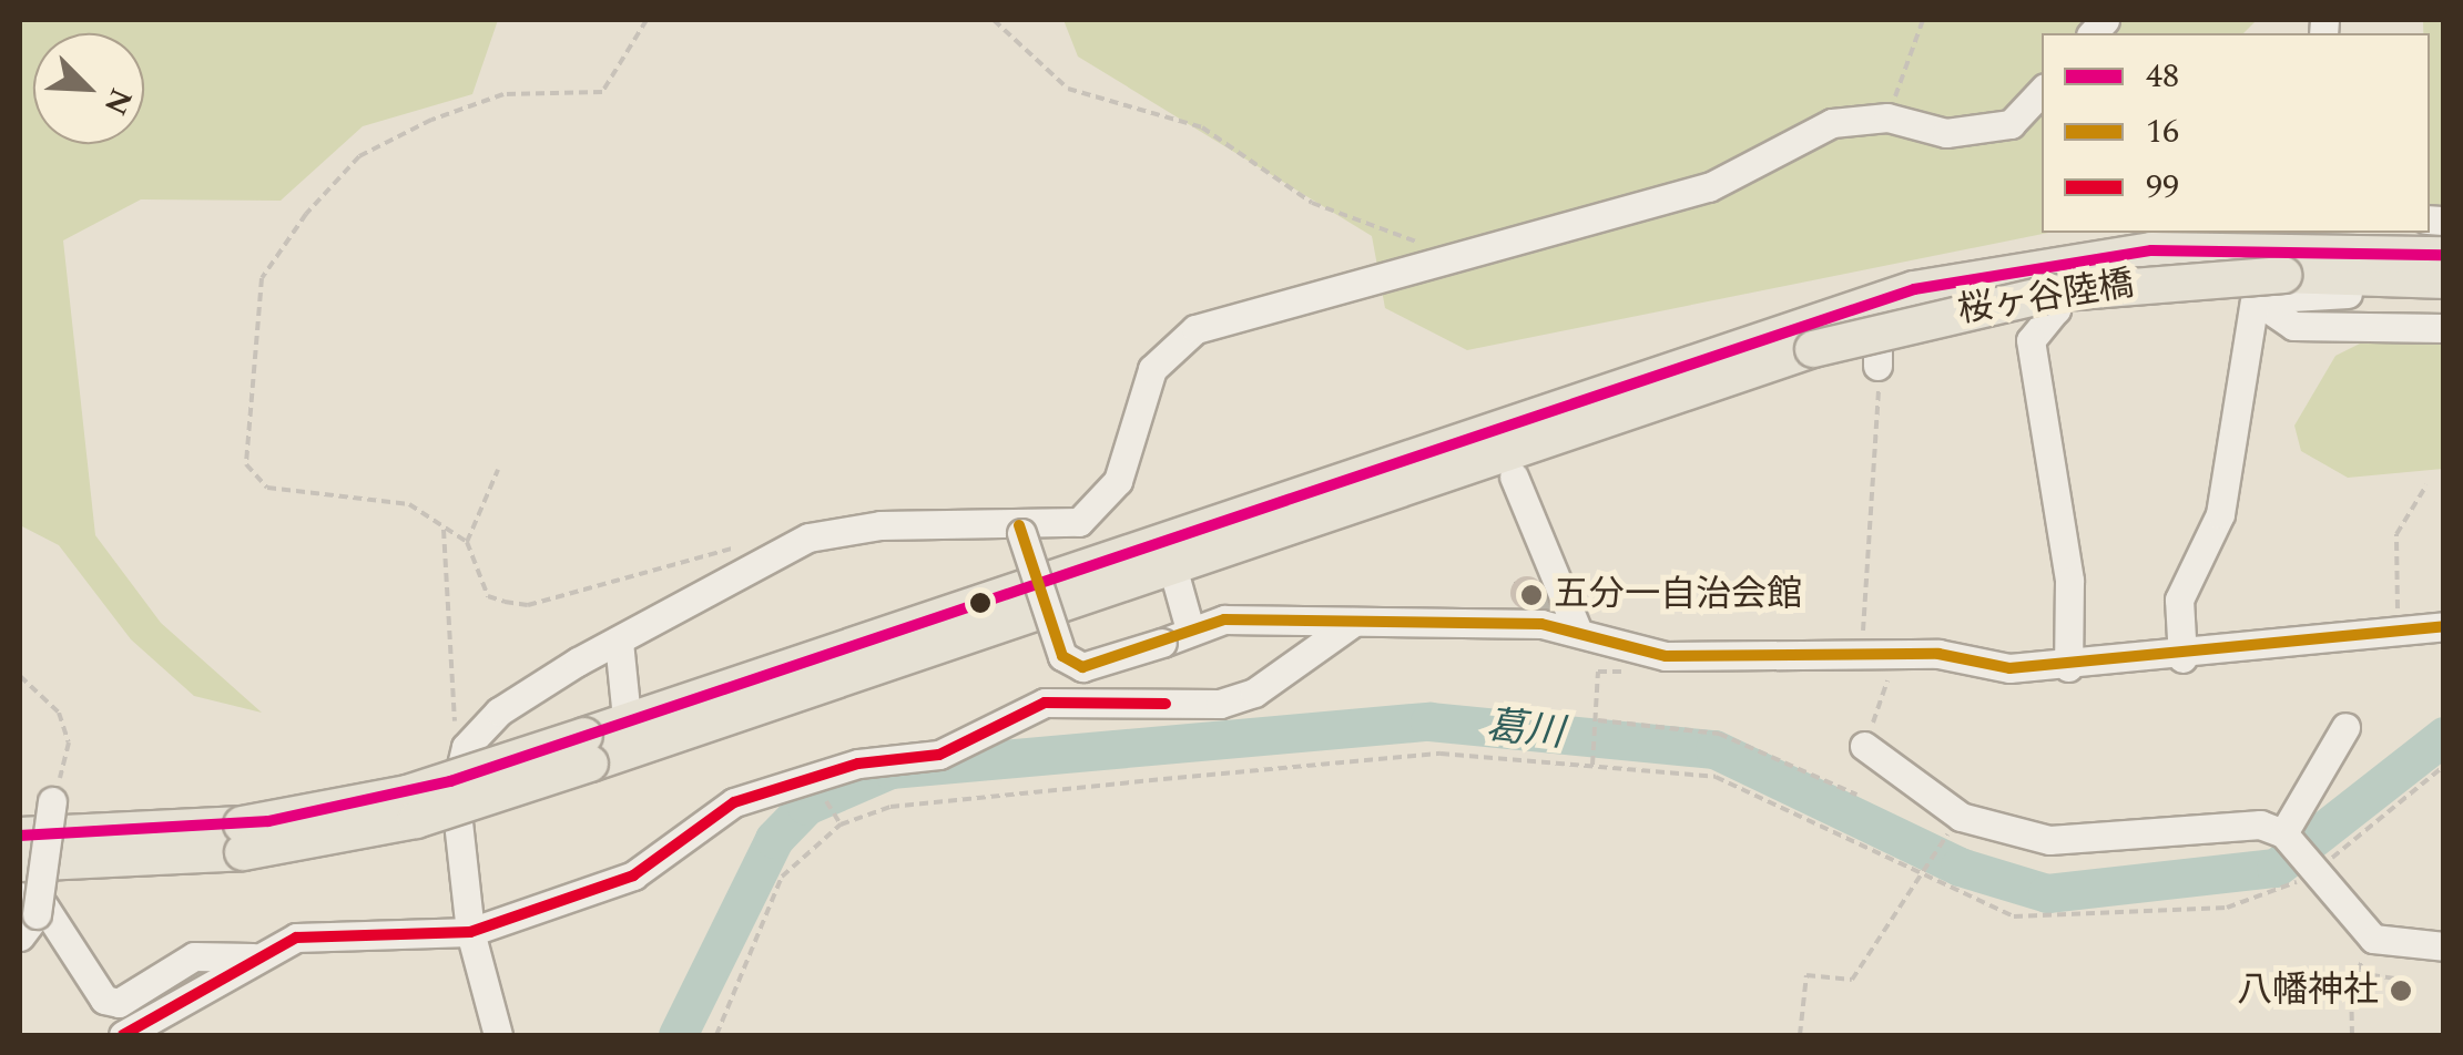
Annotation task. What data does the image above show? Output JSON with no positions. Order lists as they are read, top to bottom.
{
  "streets": {
    "main road": ["桜ヶ谷陸橋"]
  },
  "water": ["葛川"],
  "places": ["五分一自治会館", "八幡神社"],
  "lines": ["transit line 48", "transit line 16", "transit line 99"],
  "legend": ["48", "16", "99"],
  "north": "bottom right"
}
